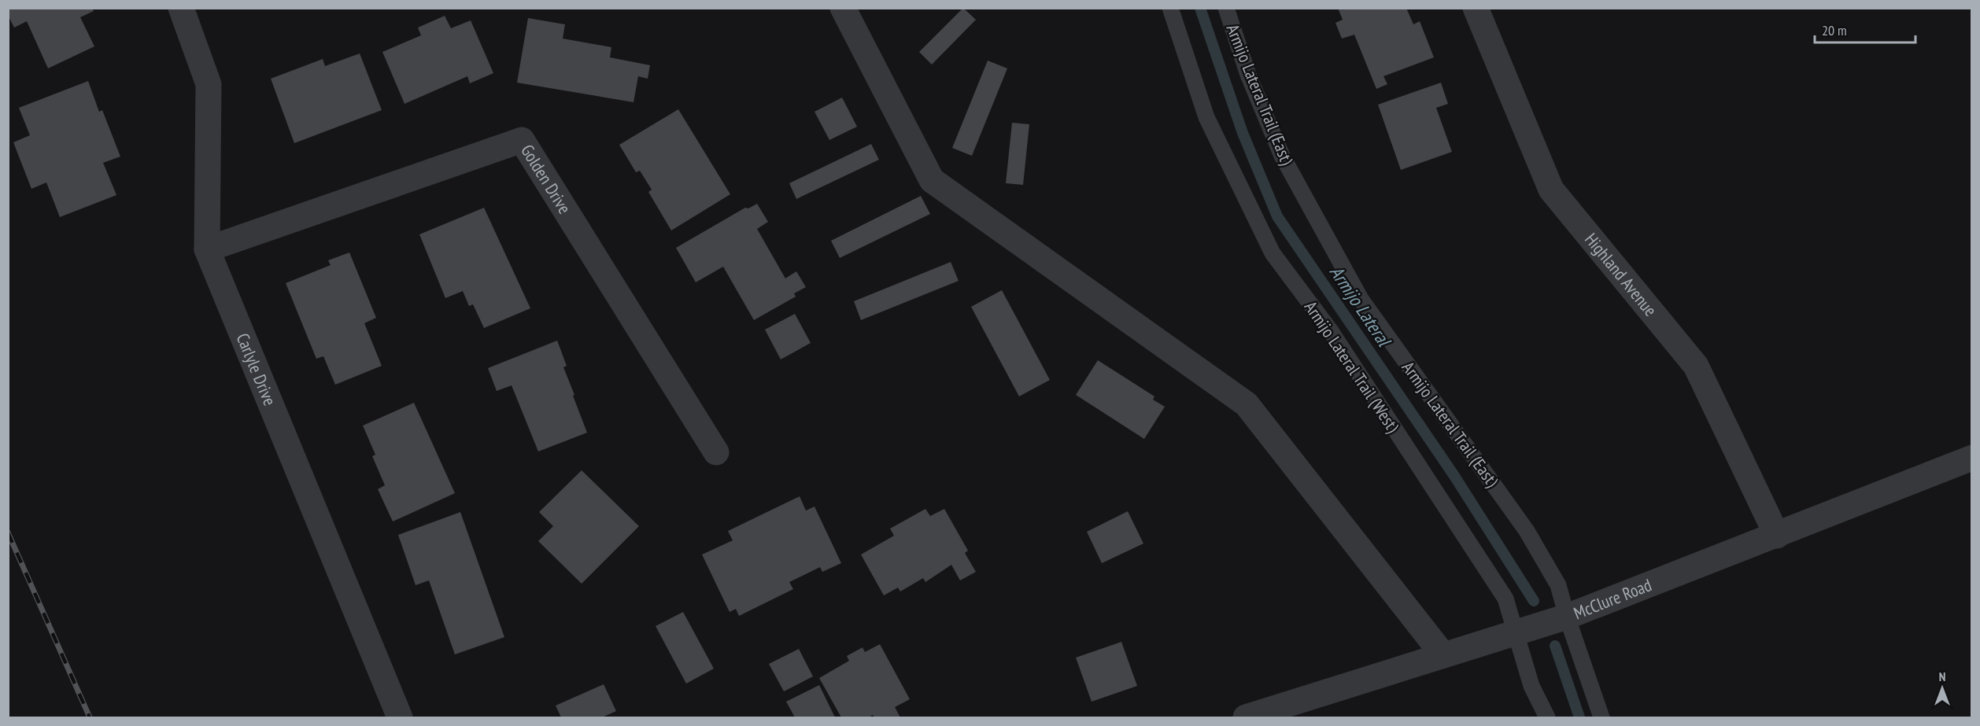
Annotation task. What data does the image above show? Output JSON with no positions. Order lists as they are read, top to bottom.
{
  "streets": {
    "street": [
      "Golden Drive",
      "Highland Avenue",
      "Carlyle Drive",
      "McClure Road"
    ],
    "lane": ["Armijo Lateral Trail (East)", "Armijo Lateral Trail (West)"]
  },
  "crossings": [
    ["Armijo Lateral Trail (East)", "McClure Road"],
    ["Golden Drive", "Carlyle Drive"],
    ["Highland Avenue", "McClure Road"],
    ["Armijo Lateral Trail (West)", "McClure Road"]
  ],
  "water": ["Armijo Lateral"],
  "scale_bar": "20 m",
  "north": "top"
}
